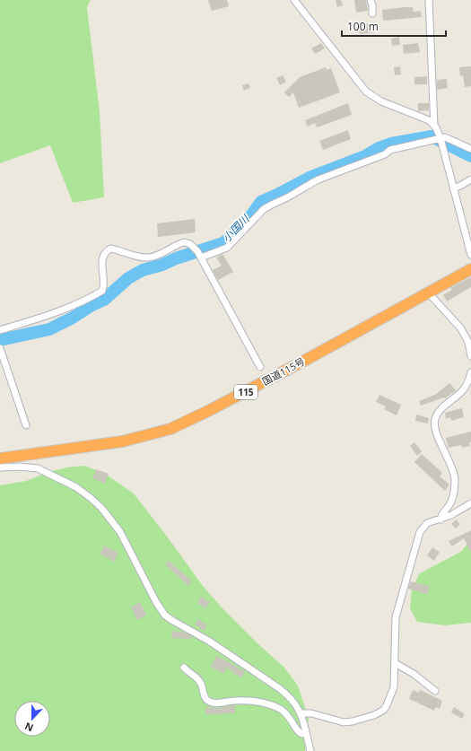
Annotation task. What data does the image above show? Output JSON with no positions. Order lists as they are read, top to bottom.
{
  "streets": {
    "highway": ["国道115号", "115"]
  },
  "water": ["小国川"],
  "scale_bar": "100 m",
  "north": "bottom"
}
